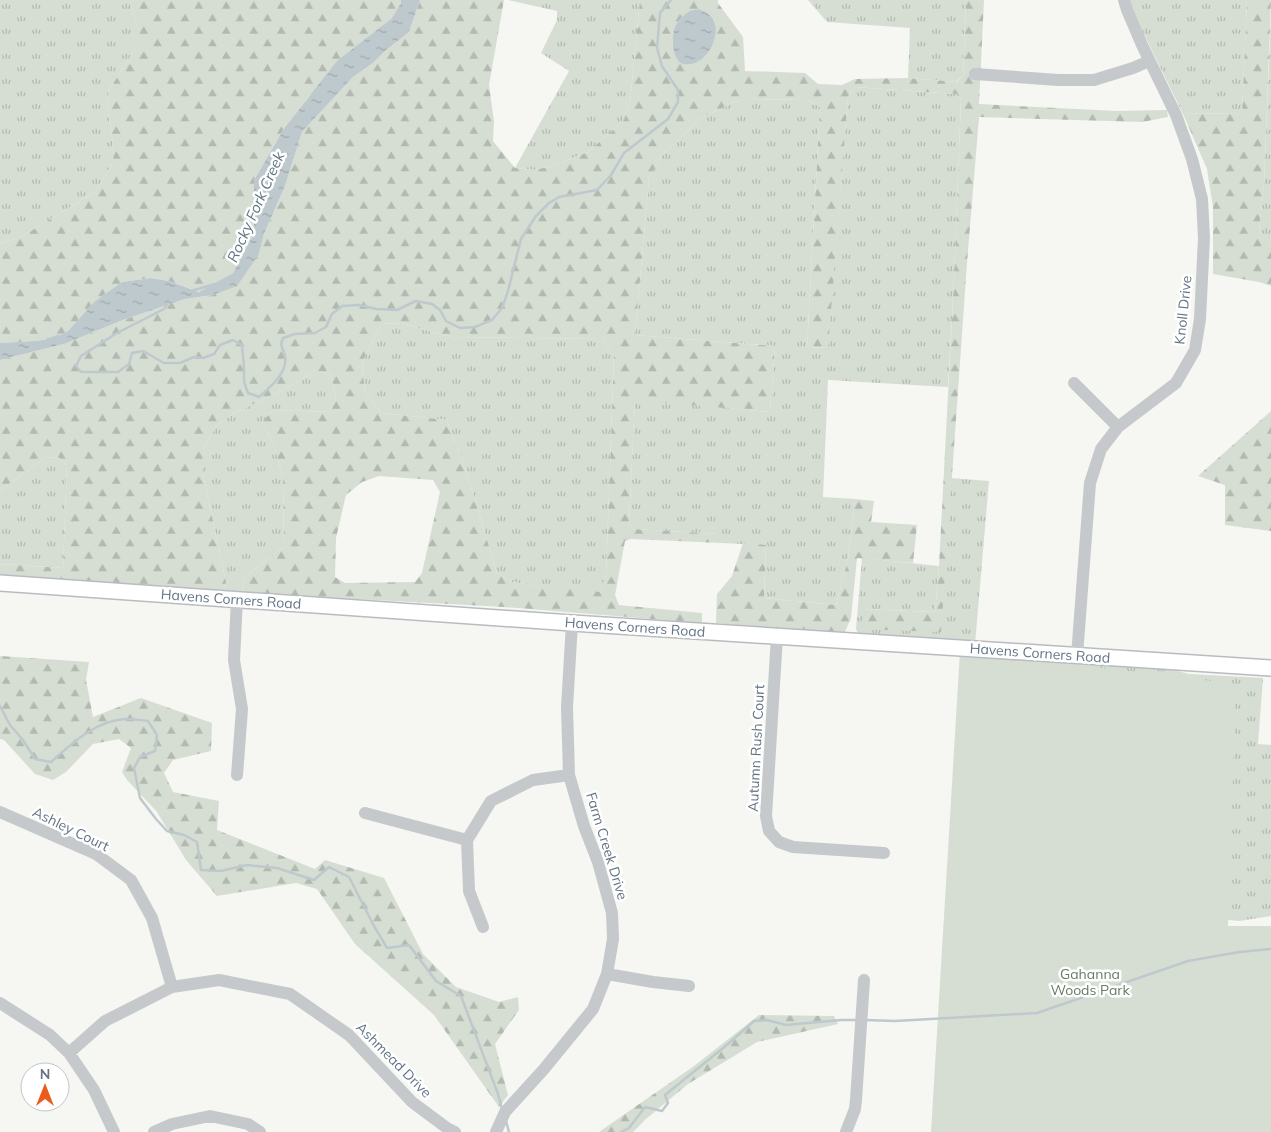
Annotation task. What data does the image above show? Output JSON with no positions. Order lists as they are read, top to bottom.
{
  "streets": {
    "main road": ["Havens Corners Road"],
    "street": [
      "Knoll Drive",
      "Autumn Rush Court",
      "Ashley Court",
      "Farm Creek Drive",
      "Ashmead Drive"
    ]
  },
  "crossings": [
    ["Knoll Drive", "Havens Corners Road"],
    ["Havens Corners Road", "Autumn Rush Court"],
    ["Havens Corners Road", "Farm Creek Drive"],
    ["Ashley Court", "Ashmead Drive"]
  ],
  "water": ["Rocky Fork Creek"],
  "parks": ["Gahanna Woods Park"],
  "north": "top"
}
